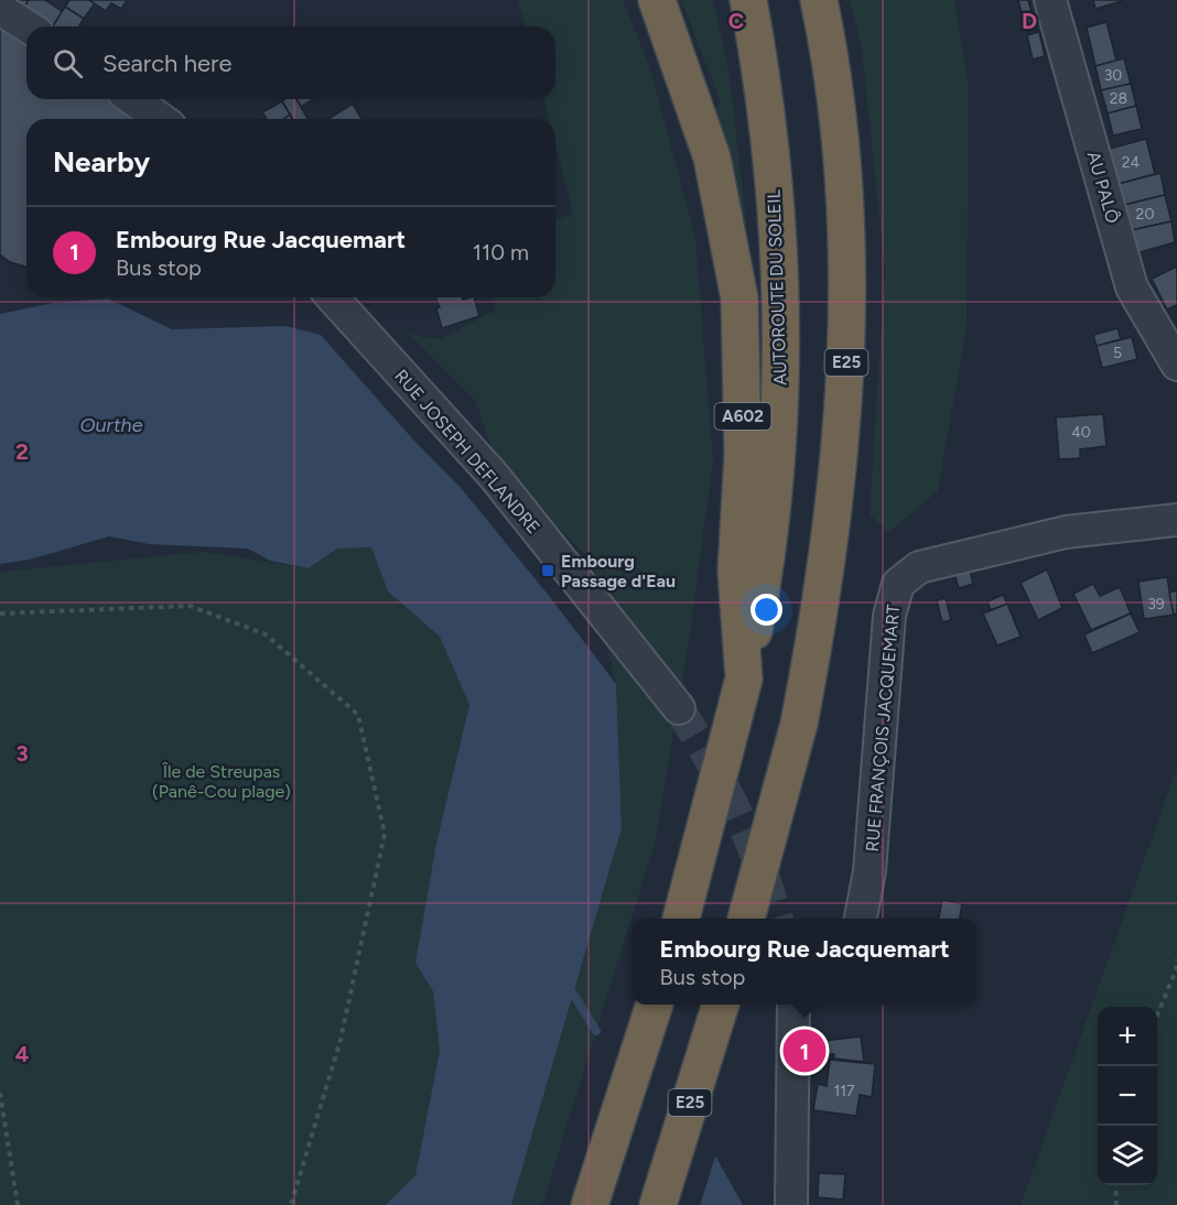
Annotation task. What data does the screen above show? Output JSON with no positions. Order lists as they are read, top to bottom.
{
  "streets": {
    "highway": ["AUTOROUTE DU SOLEIL", "E25", "A602"],
    "street": ["AU PALÔ", "RUE JOSEPH DEFLANDRE", "RUE FRANÇOIS JACQUEMART"]
  },
  "crossings": [
    ["AUTOROUTE DU SOLEIL", "A602"]
  ],
  "water": ["Ourthe"],
  "parks": ["Île de Streupas (Panê-Cou plage)"],
  "places": {
    "transit": ["Embourg Passage d'Eau"]
  },
  "house_numbers": [
    "30",
    "28",
    "24",
    "20",
    "5",
    "40",
    "39",
    "117"
  ],
  "page": {
    "search": "Search here",
    "heading": "Nearby",
    "list": [
      {
        "mark": "1",
        "name": "Embourg Rue Jacquemart",
        "note": "Bus stop",
        "value": "110 m"
      }
    ],
    "popup": ["Embourg Rue Jacquemart", "Bus stop"],
    "map_buttons": ["+", "−"],
    "pins": "1"
  },
  "grid": {
    "columns": ["C", "D"],
    "rows": ["2", "3", "4"]
  }
}
